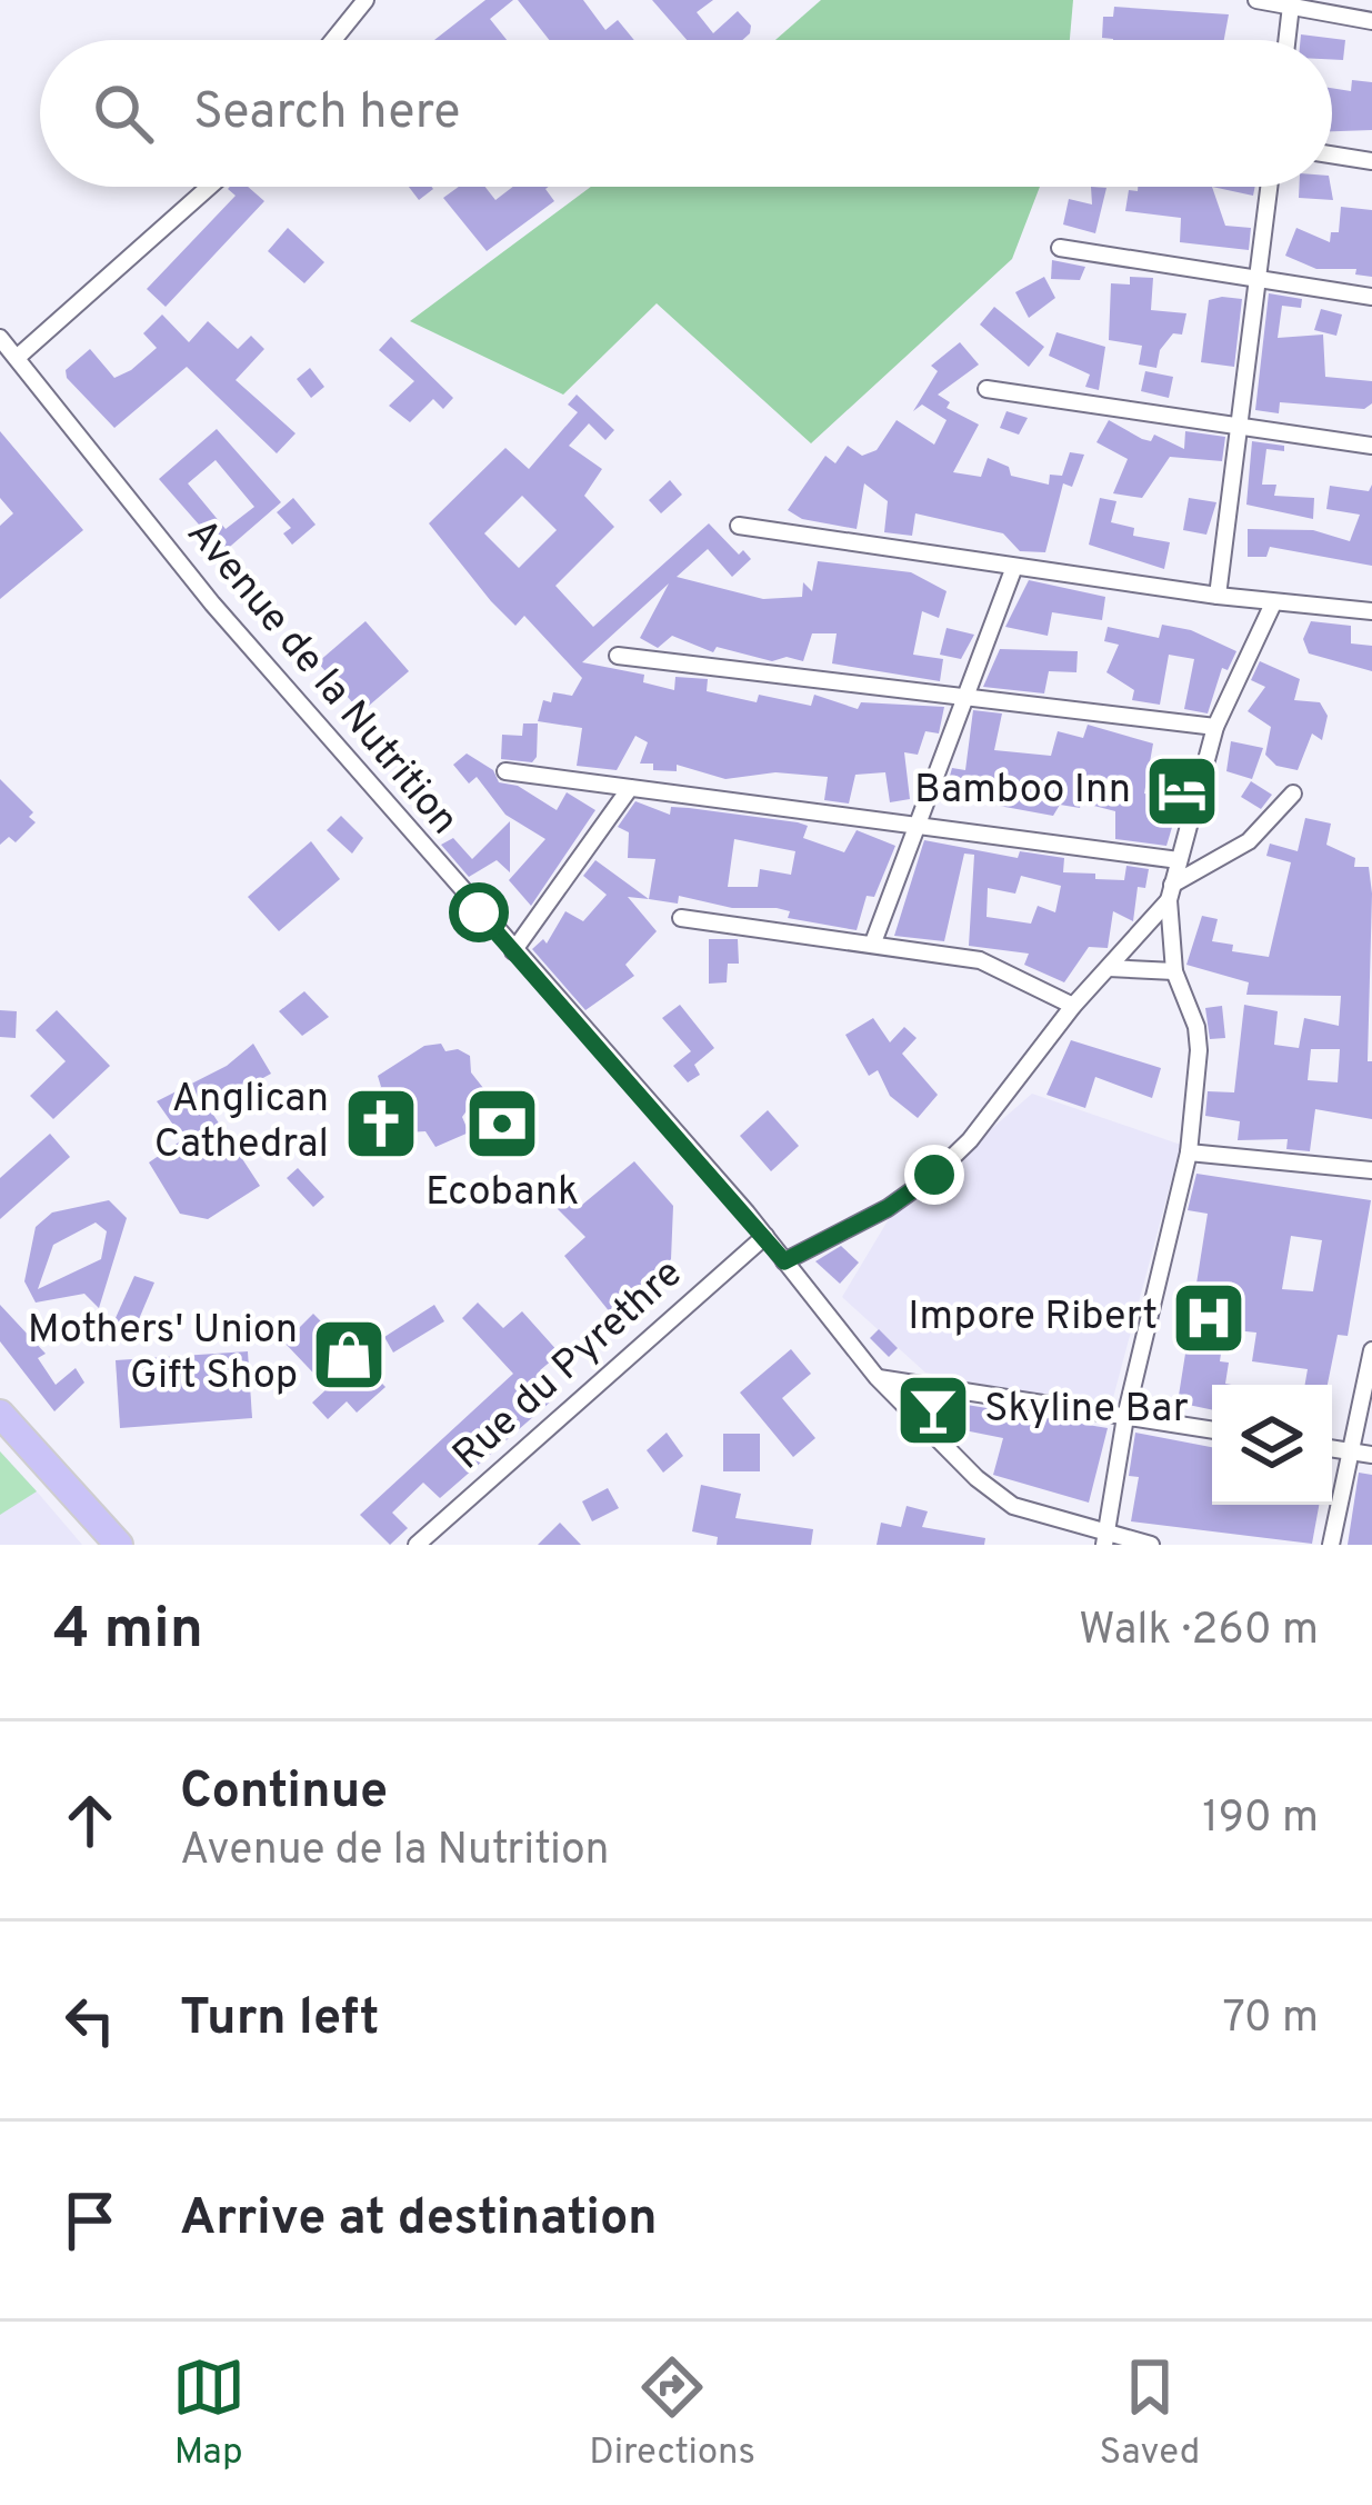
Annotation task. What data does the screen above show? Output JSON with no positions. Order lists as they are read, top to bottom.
{
  "streets": {
    "street": ["Avenue de la Nutrition", "Rue du Pyrethre"]
  },
  "crossings": [
    ["Avenue de la Nutrition", "Rue du Pyrethre"]
  ],
  "places": {
    "hotel": ["Bamboo Inn"],
    "church": ["Anglican Cathedral"],
    "bank": ["Ecobank"],
    "hospital": ["Impore Ribert"],
    "shop": ["Mothers' Union Gift Shop"],
    "bar": ["Skyline Bar"]
  },
  "page": {
    "search": "Search here",
    "heading": ["4 min", "Walk · 260 m"],
    "list": [
      ["Continue", "Avenue de la Nutrition", "190 m"],
      ["Turn left", "70 m"],
      "Arrive at destination"
    ],
    "nav": ["Map", "Directions", "Saved"]
  }
}
